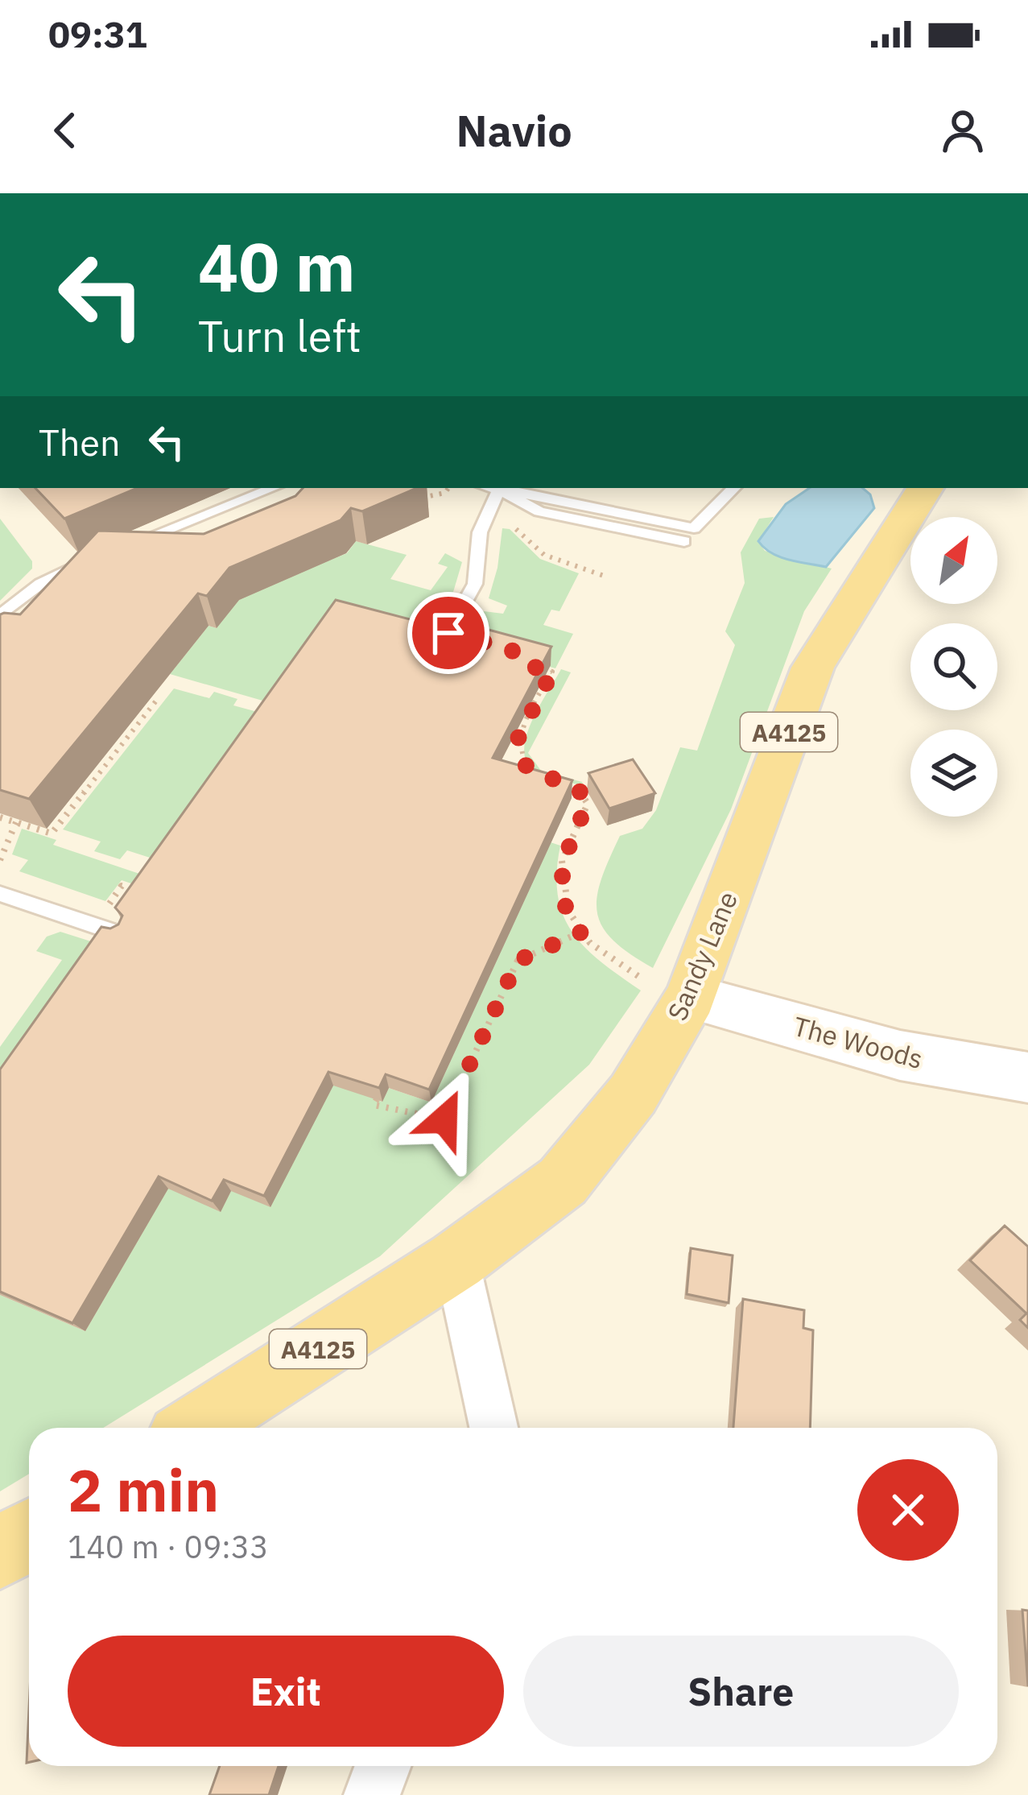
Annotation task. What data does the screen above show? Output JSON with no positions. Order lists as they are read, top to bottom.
{
  "streets": {
    "main road": ["A4125", "Sandy Lane", "The Woods"]
  },
  "crossings": [
    ["A4125", "Sandy Lane"],
    ["Sandy Lane", "The Woods"]
  ],
  "north": "top right",
  "page": {
    "status": "09:31",
    "header": "Navio",
    "turn": ["40 m", "Turn left"],
    "then": "Then",
    "heading": ["2 min", "140 m · 09:33"],
    "buttons": ["Exit", "Share"]
  }
}
